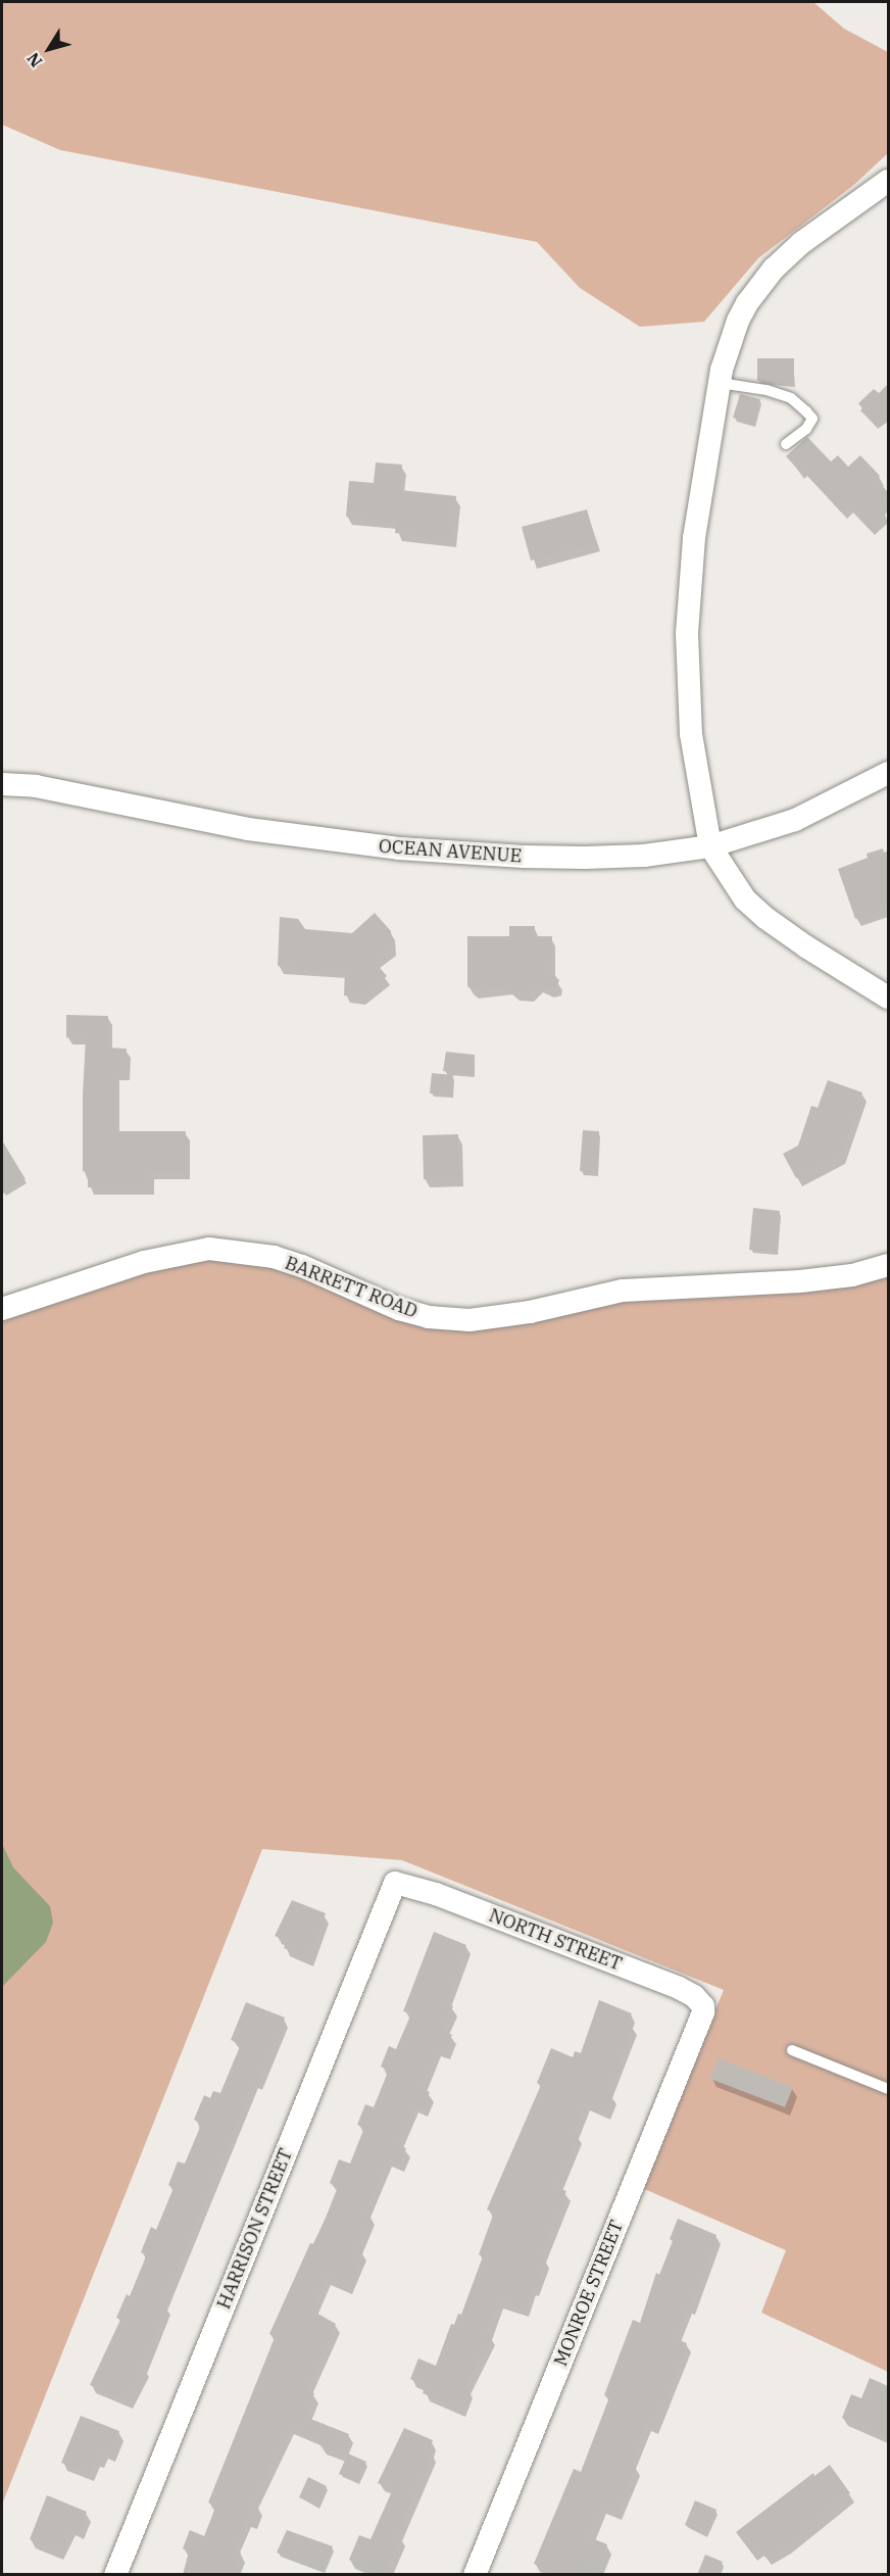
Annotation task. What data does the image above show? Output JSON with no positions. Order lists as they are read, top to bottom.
{
  "streets": {
    "street": [
      "OCEAN AVENUE",
      "BARRETT ROAD",
      "NORTH STREET",
      "HARRISON STREET",
      "MONROE STREET"
    ]
  },
  "crossings": [
    ["NORTH STREET", "HARRISON STREET"],
    ["NORTH STREET", "MONROE STREET"]
  ],
  "north": "bottom left"
}
